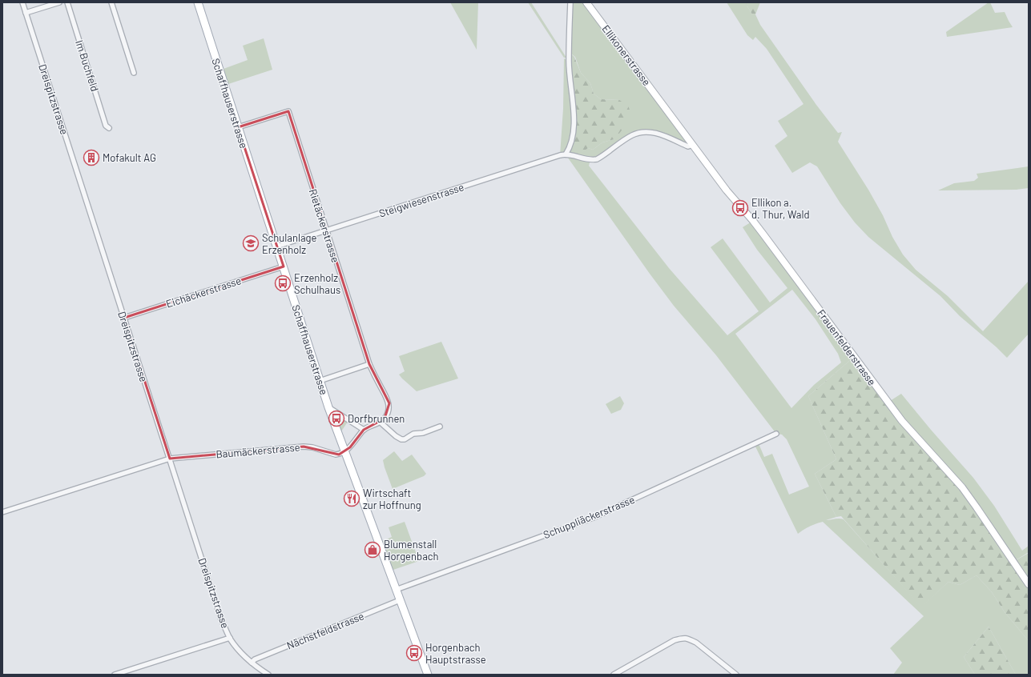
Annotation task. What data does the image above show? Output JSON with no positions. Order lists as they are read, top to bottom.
{
  "streets": {
    "main road": ["Schaffhauserstrasse"],
    "street": [
      "Ellikonerstrasse",
      "Im Buchfeld",
      "Dreispitzstrasse",
      "Steigwiesenstrasse",
      "Rietäckerstrasse",
      "Eichäckerstrasse",
      "Frauenfelderstrasse",
      "Baumäckerstrasse",
      "Schuppliäckerstrasse",
      "Nächstfeldstrasse"
    ]
  },
  "crossings": [
    ["Ellikonerstrasse", "Frauenfelderstrasse"],
    ["Dreispitzstrasse", "Eichäckerstrasse"],
    ["Dreispitzstrasse", "Baumäckerstrasse"],
    ["Dreispitzstrasse", "Nächstfeldstrasse"],
    ["Schaffhauserstrasse", "Steigwiesenstrasse"],
    ["Schaffhauserstrasse", "Rietäckerstrasse"],
    ["Schaffhauserstrasse", "Eichäckerstrasse"],
    ["Schaffhauserstrasse", "Baumäckerstrasse"],
    ["Schaffhauserstrasse", "Schuppliäckerstrasse"],
    ["Schaffhauserstrasse", "Nächstfeldstrasse"],
    ["Steigwiesenstrasse", "Rietäckerstrasse"],
    ["Rietäckerstrasse", "Baumäckerstrasse"]
  ],
  "places": {
    "building": ["Mofakult AG"],
    "bus stop": [
      "Ellikon a. d. Thur, Wald",
      "Erzenholz Schulhaus",
      "Dorfbrunnen",
      "Horgenbach Hauptstrasse"
    ],
    "school or university": ["Schulanlage Erzenholz"],
    "restaurant": ["Wirtschaft zur Hoffnung"],
    "shop": ["Blumenstall Horgenbach"]
  }
}
